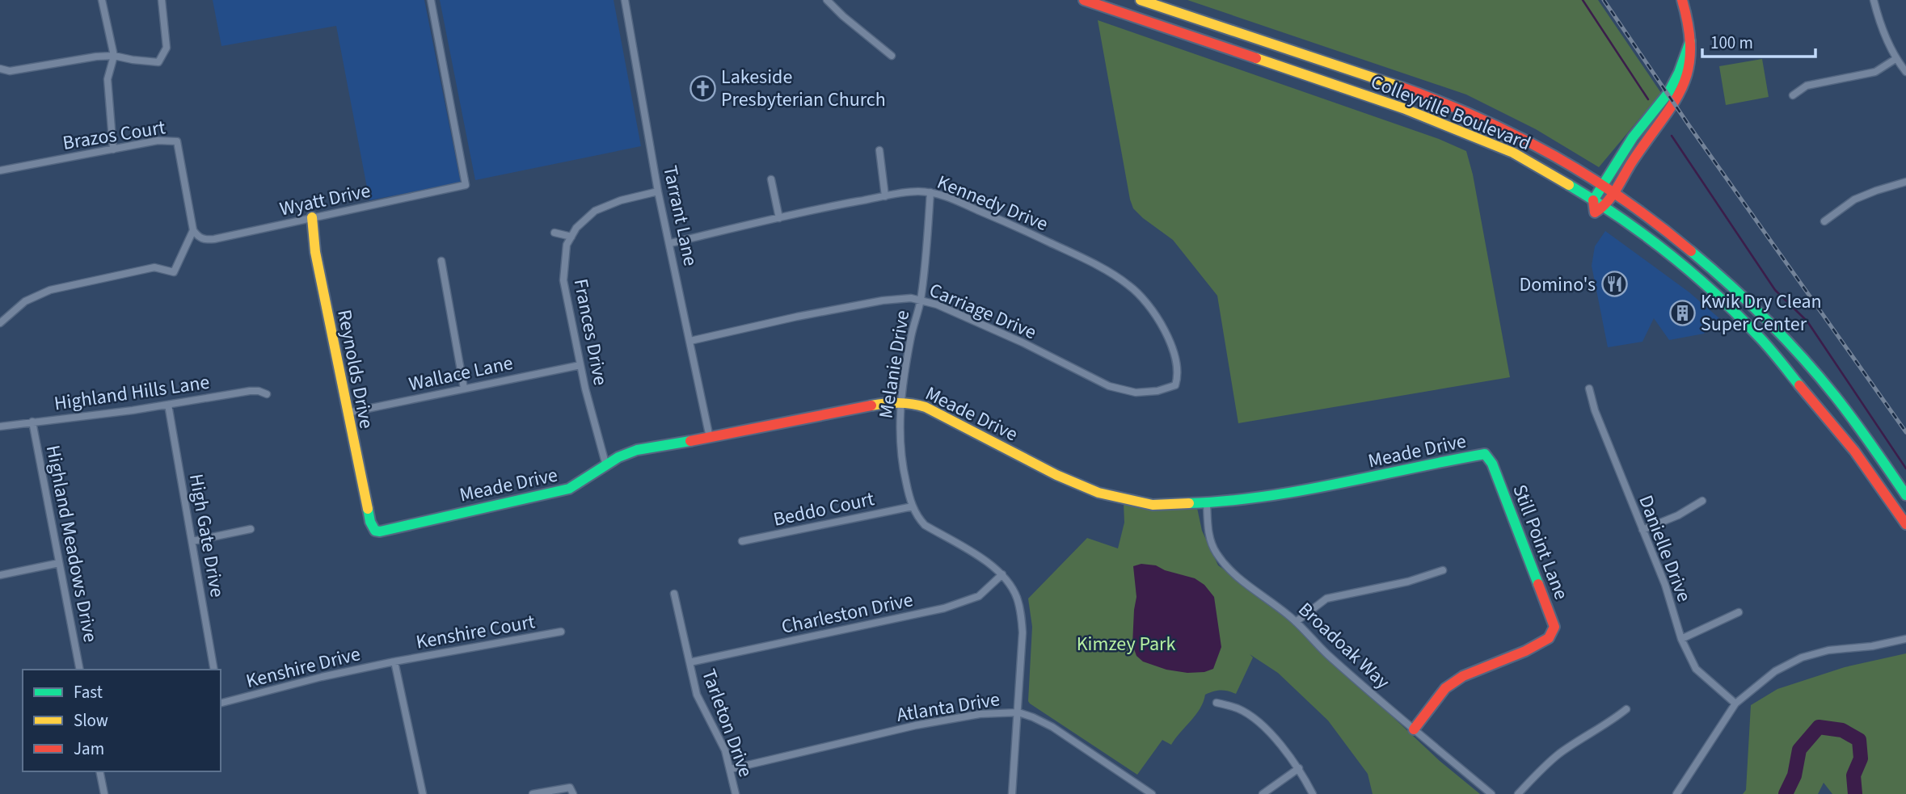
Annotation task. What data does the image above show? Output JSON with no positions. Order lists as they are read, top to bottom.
{
  "streets": {
    "main road": [
      "Colleyville Boulevard",
      "Reynolds Drive",
      "Meade Drive",
      "Still Point Lane"
    ],
    "street": [
      "Brazos Court",
      "Wyatt Drive",
      "Kennedy Drive",
      "Tarrant Lane",
      "Carriage Drive",
      "Frances Drive",
      "Melanie Drive",
      "Wallace Lane",
      "Highland Hills Lane",
      "Beddo Court",
      "High Gate Drive",
      "Highland Meadows Drive",
      "Danielle Drive",
      "Charleston Drive",
      "Kenshire Court",
      "Broadoak Way",
      "Kenshire Drive",
      "Atlanta Drive",
      "Tarleton Drive"
    ]
  },
  "crossings": [
    ["Brazos Court", "Wyatt Drive"],
    ["Wyatt Drive", "Reynolds Drive"],
    ["Kennedy Drive", "Tarrant Lane"],
    ["Kennedy Drive", "Carriage Drive"],
    ["Kennedy Drive", "Melanie Drive"],
    ["Tarrant Lane", "Carriage Drive"],
    ["Tarrant Lane", "Frances Drive"],
    ["Tarrant Lane", "Meade Drive"],
    ["Carriage Drive", "Melanie Drive"],
    ["Frances Drive", "Wallace Lane"],
    ["Frances Drive", "Meade Drive"],
    ["Melanie Drive", "Meade Drive"],
    ["Melanie Drive", "Beddo Court"],
    ["Melanie Drive", "Charleston Drive"],
    ["Melanie Drive", "Atlanta Drive"],
    ["Reynolds Drive", "Wallace Lane"],
    ["Reynolds Drive", "Meade Drive"],
    ["Highland Hills Lane", "High Gate Drive"],
    ["Highland Hills Lane", "Highland Meadows Drive"],
    ["Meade Drive", "Still Point Lane"],
    ["Meade Drive", "Broadoak Way"],
    ["Still Point Lane", "Broadoak Way"],
    ["Charleston Drive", "Tarleton Drive"],
    ["Kenshire Court", "Kenshire Drive"],
    ["Atlanta Drive", "Tarleton Drive"]
  ],
  "parks": ["Kimzey Park"],
  "places": {
    "church": ["Lakeside Presbyterian Church"],
    "restaurant": ["Domino's"],
    "building": ["Kwik Dry Clean Super Center"]
  },
  "legend": ["Fast", "Slow", "Jam"],
  "scale_bar": "100 m"
}
